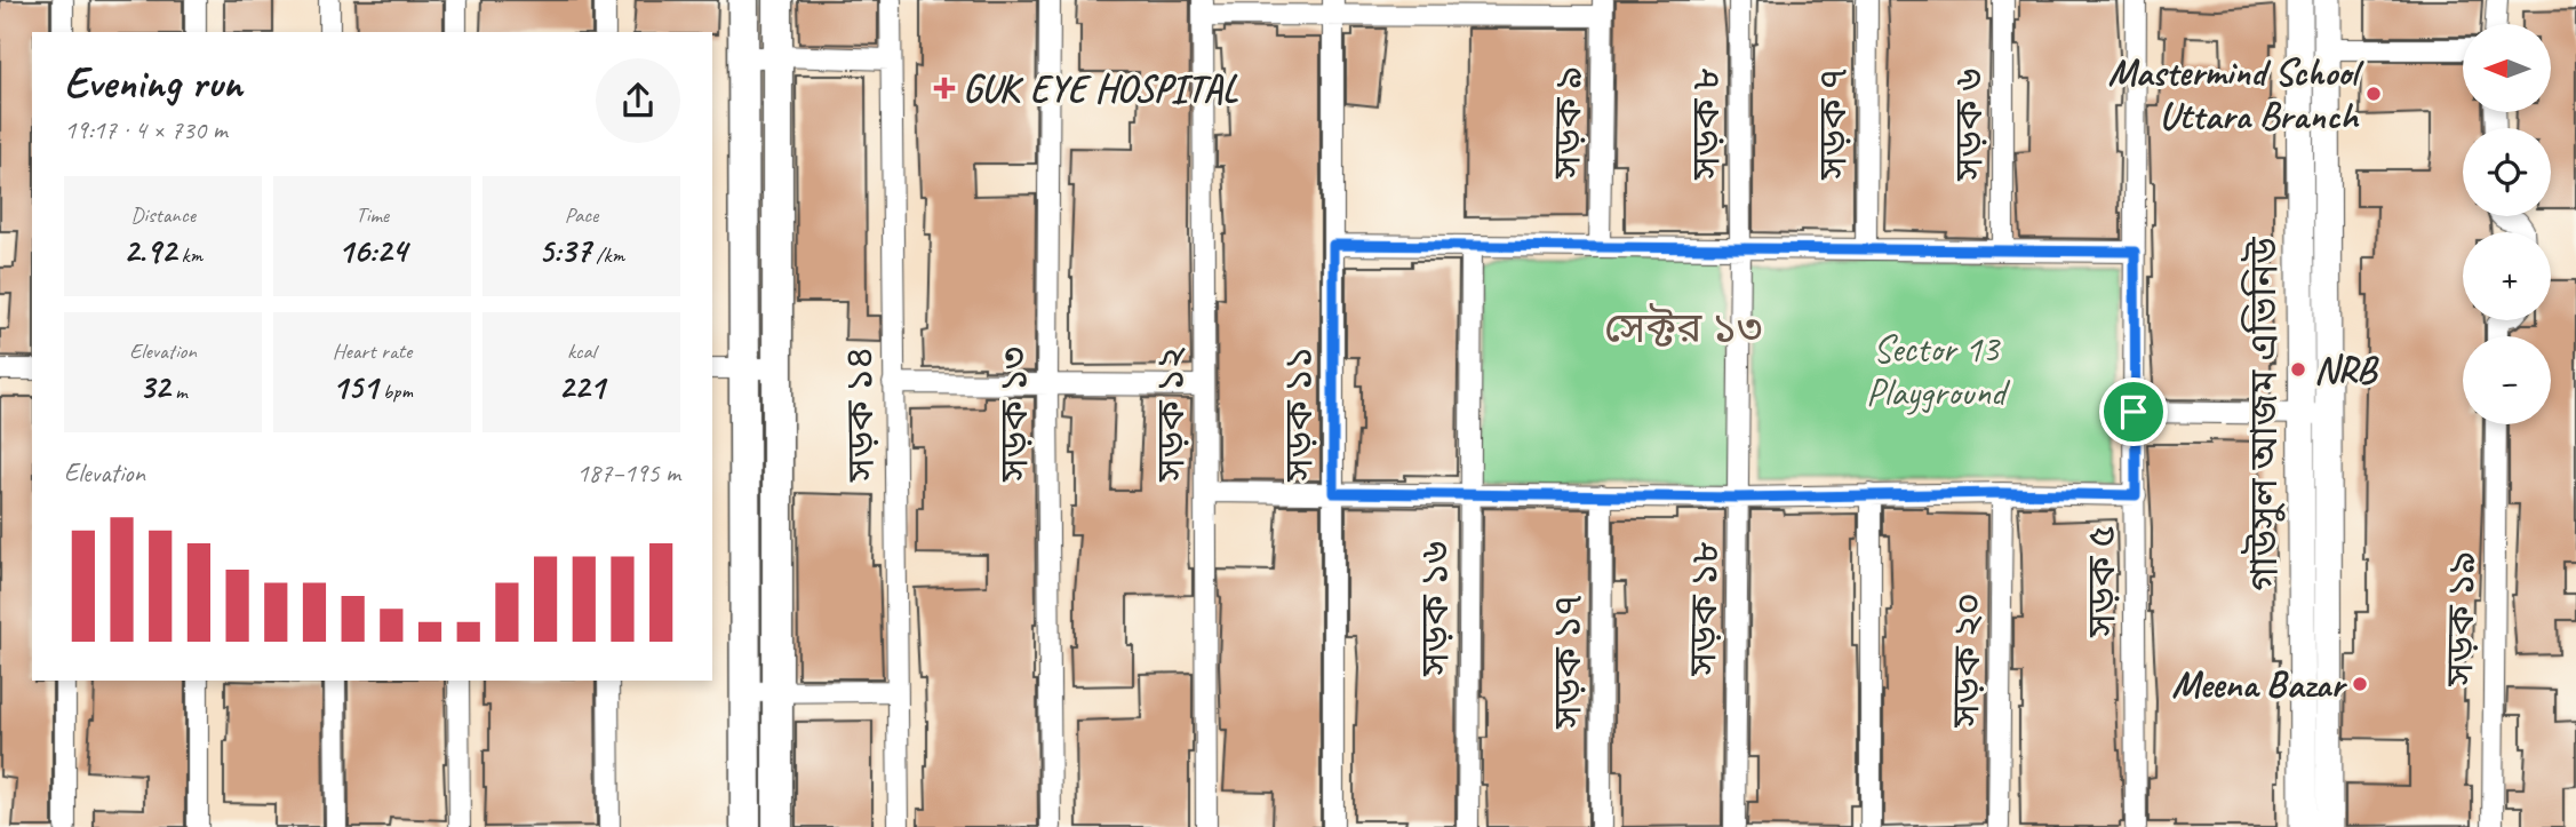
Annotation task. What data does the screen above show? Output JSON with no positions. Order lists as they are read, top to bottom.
{
  "streets": {
    "street": [
      "সড়ক ৯",
      "সড়ক ৮",
      "সড়ক ৭",
      "সড়ক ৬",
      "সড়ক ১৪",
      "সড়ক ১৩",
      "সড়ক ১২",
      "সড়ক ১১",
      "গাউসুল আজম এভিনিউ",
      "সড়ক ৫",
      "সড়ক ১৬",
      "সড়ক ১৮",
      "সড়ক ১৯",
      "সড়ক ২০",
      "সড়ক ১৭"
    ]
  },
  "crossings": [
    ["সড়ক ৮", "সড়ক ১৮"]
  ],
  "districts": ["সেক্টর ১৩"],
  "parks": ["Sector 13 Playground"],
  "places": {
    "health": ["GUK EYE HOSPITAL"],
    "other": ["Mastermind School Uttara Branch", "NRB", "Meena Bazar"]
  },
  "north": "left",
  "page": {
    "map_buttons": ["+", "−"],
    "heading": ["Evening run", "19:17 · 4 × 730 m"],
    "stats": [
      ["Distance", "2.92 km"],
      ["Time", "16:24"],
      ["Pace", "5:37 /km"],
      ["Elevation", "32 m"],
      ["Heart rate", "151 bpm"],
      ["kcal", "221"]
    ],
    "chart": ["Elevation", "187–195 m"]
  }
}
